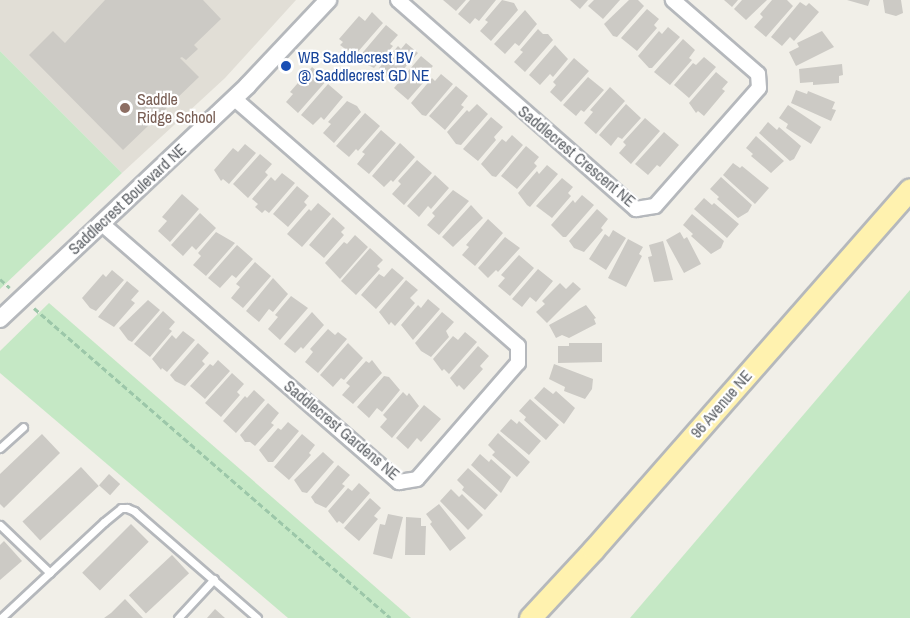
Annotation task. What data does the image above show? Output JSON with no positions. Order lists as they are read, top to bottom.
{
  "streets": {
    "main road": ["96 Avenue NE"],
    "street": ["Saddlecrest Crescent NE", "Saddlecrest Boulevard NE", "Saddlecrest Gardens NE"]
  },
  "crossings": [
    ["Saddlecrest Boulevard NE", "Saddlecrest Gardens NE"]
  ],
  "places": ["WB Saddlecrest BV @ Saddlecrest GD NE", "Saddle Ridge School"]
}
